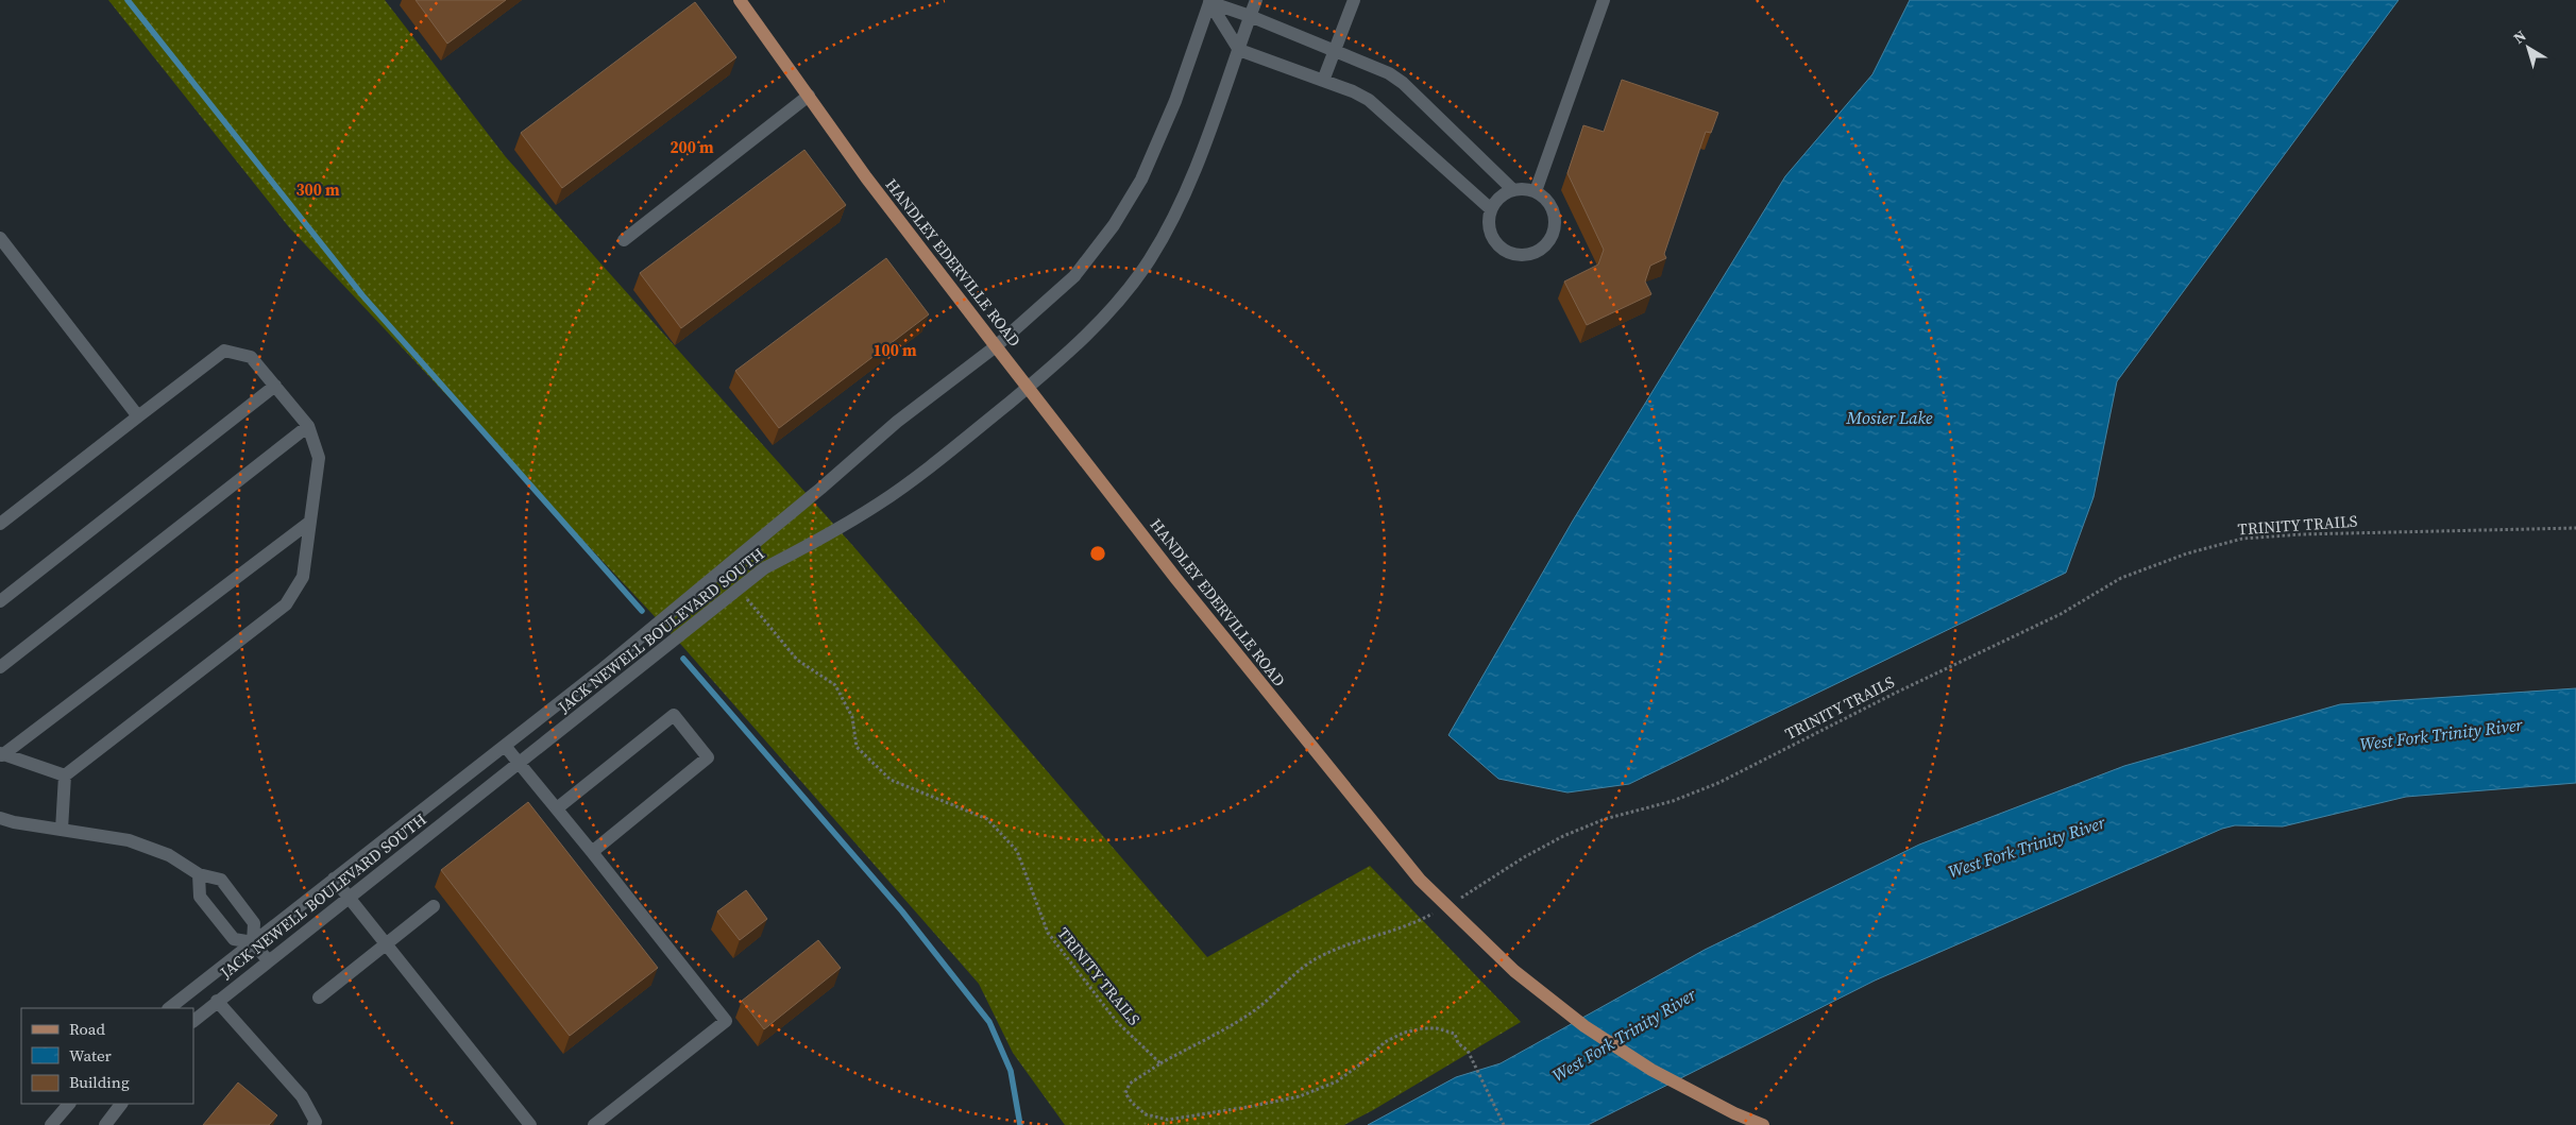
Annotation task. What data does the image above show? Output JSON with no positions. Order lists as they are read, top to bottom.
{
  "streets": {
    "main road": ["HANDLEY EDERVILLE ROAD"],
    "street": ["JACK NEWELL BOULEVARD SOUTH"],
    "path": ["TRINITY TRAILS"]
  },
  "crossings": [
    ["HANDLEY EDERVILLE ROAD", "JACK NEWELL BOULEVARD SOUTH"],
    ["TRINITY TRAILS", "JACK NEWELL BOULEVARD SOUTH"]
  ],
  "water": ["Mosier Lake", "West Fork Trinity River"],
  "legend": ["Road", "Water", "Building"],
  "north": "top left",
  "rings": ["200 m", "300 m", "100 m"]
}
